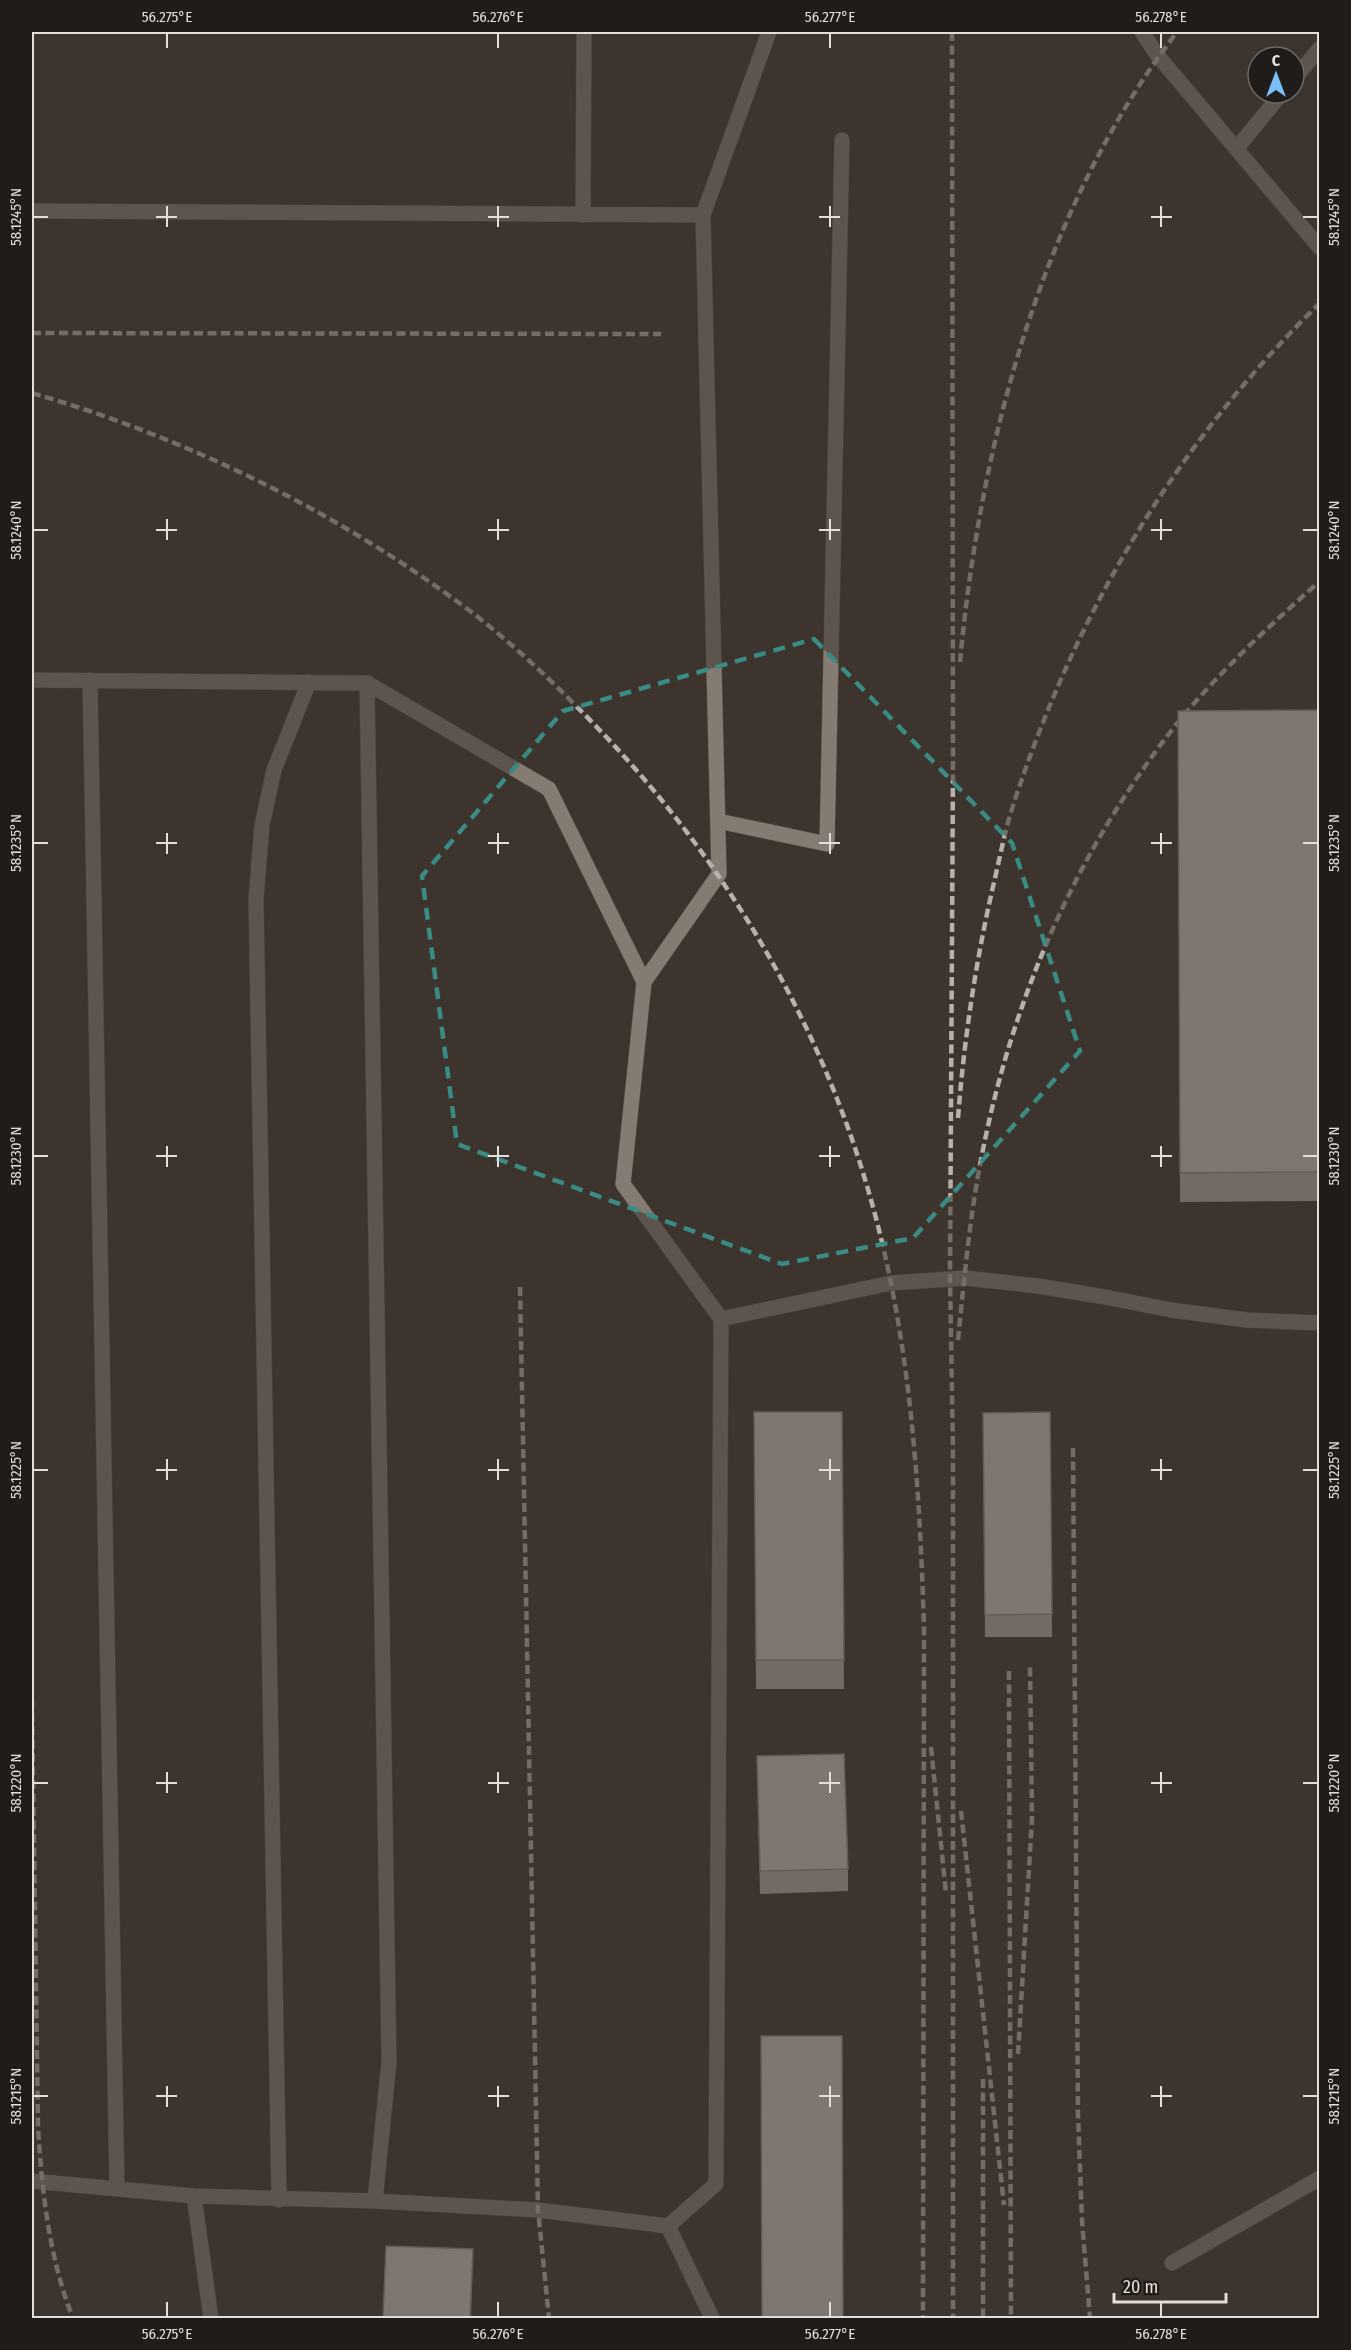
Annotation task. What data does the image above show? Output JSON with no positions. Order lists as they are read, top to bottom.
{
  "scale_bar": "20 m",
  "north": "top",
  "coordinates": [
    "56.275°E",
    "56.276°E",
    "56.277°E",
    "56.278°E",
    "58.1245°N",
    "58.1240°N",
    "58.1235°N",
    "58.1230°N",
    "58.1225°N",
    "58.1220°N",
    "58.1215°N"
  ]
}
